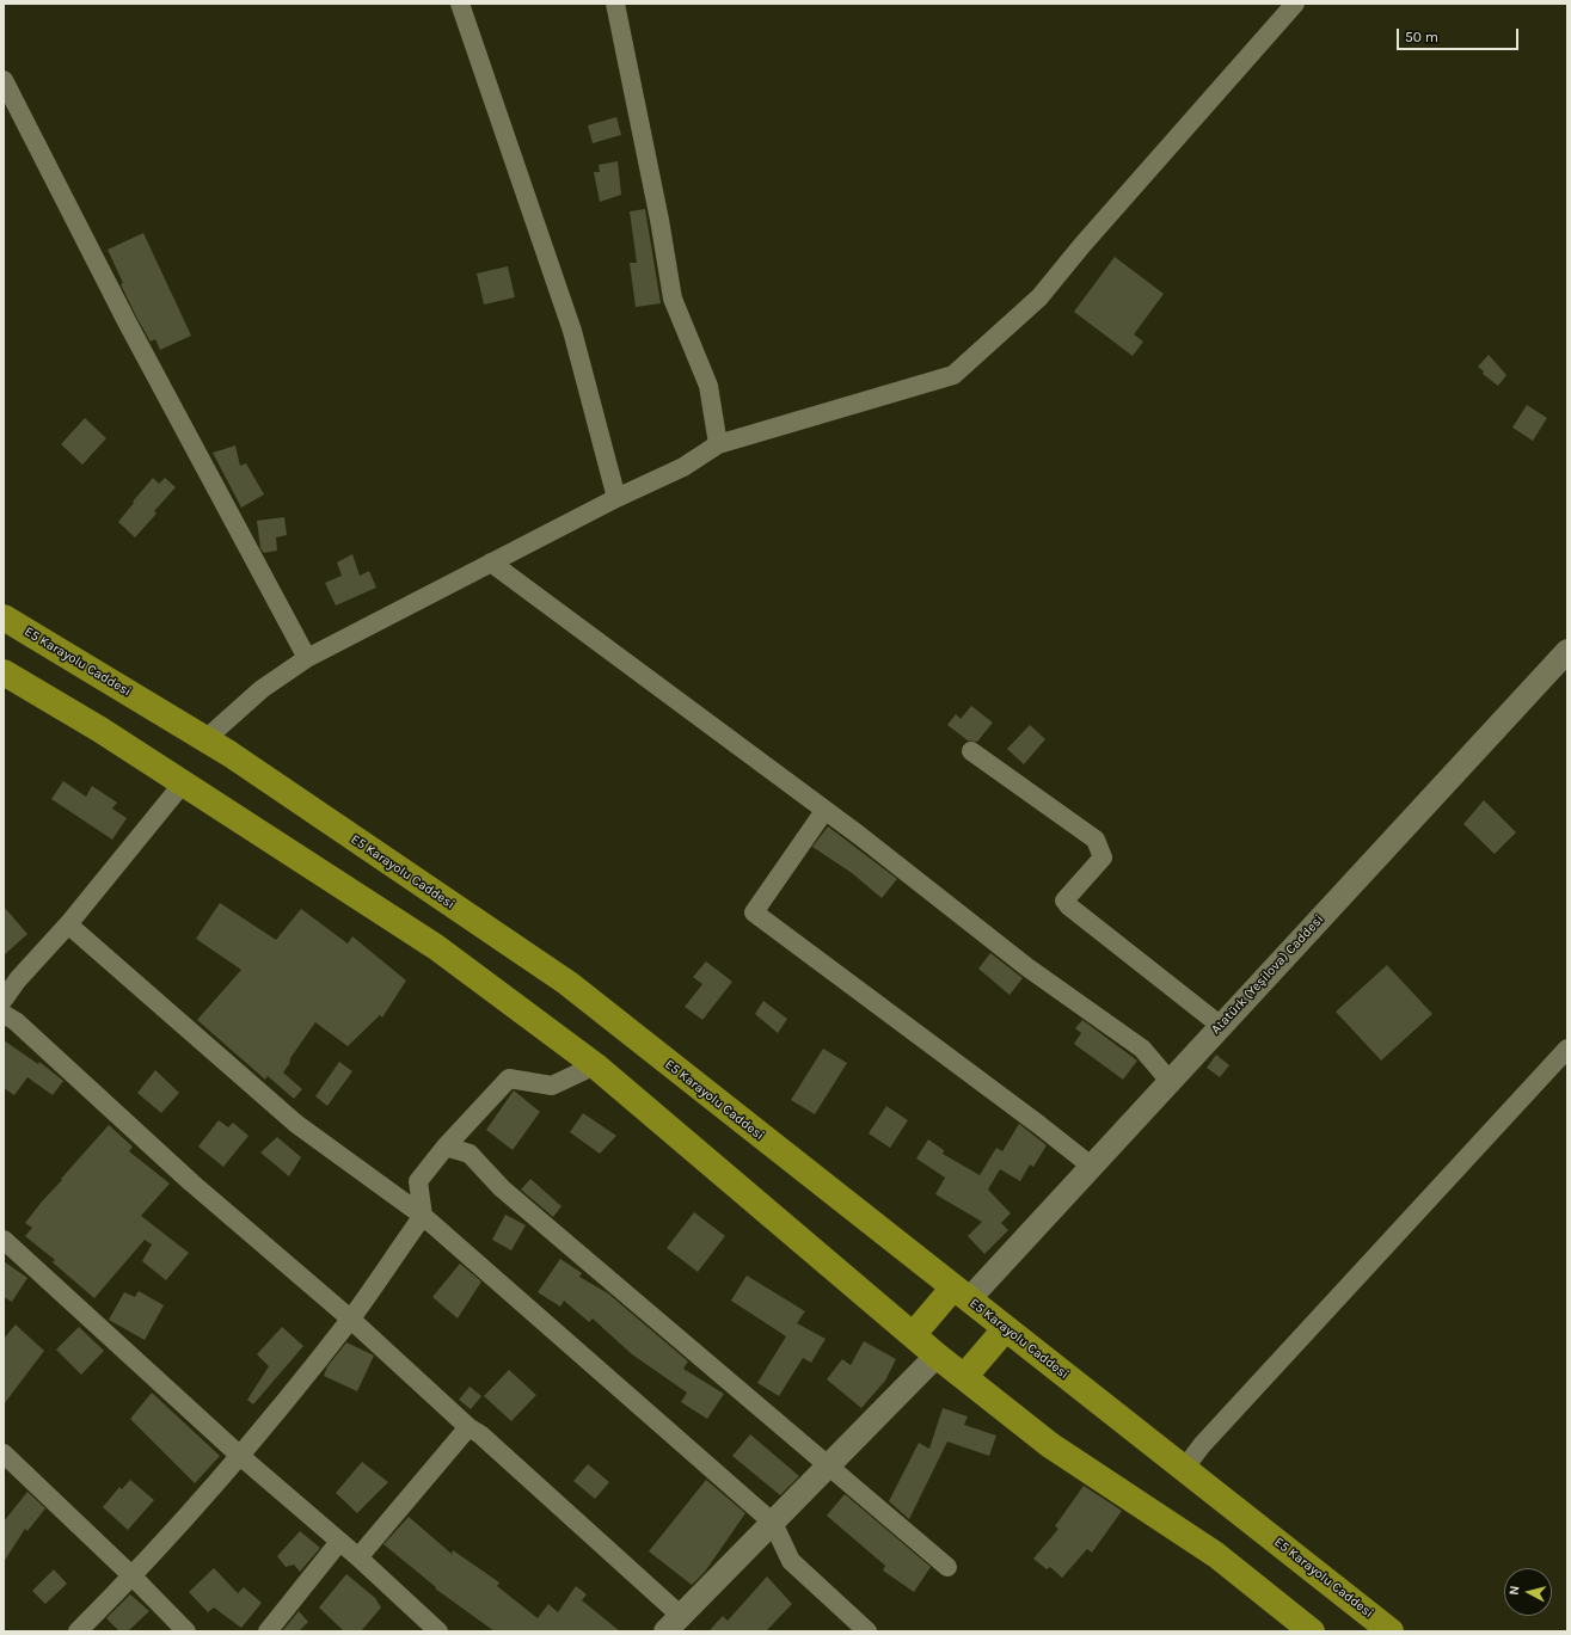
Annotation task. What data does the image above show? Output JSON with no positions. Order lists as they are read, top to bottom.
{
  "streets": {
    "highway": ["E5 Karayolu Caddesi"],
    "street": ["Atatürk (Yeşilova) Caddesi"]
  },
  "crossings": [
    ["E5 Karayolu Caddesi", "Atatürk (Yeşilova) Caddesi"]
  ],
  "scale_bar": "50 m",
  "north": "left"
}
